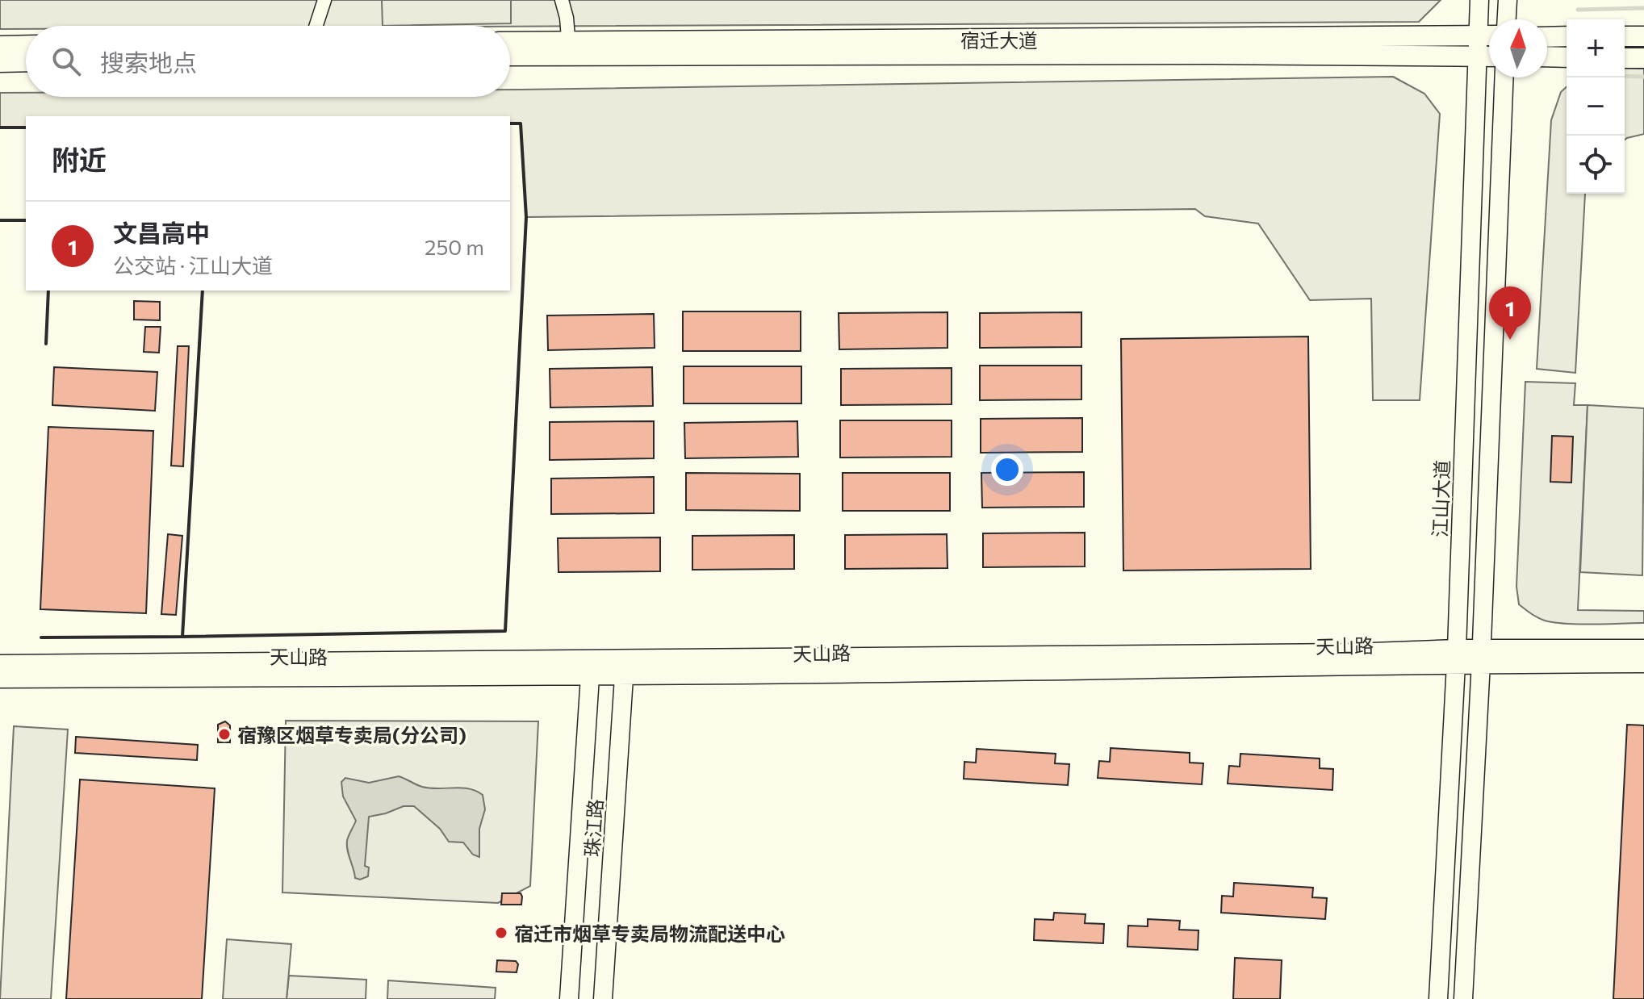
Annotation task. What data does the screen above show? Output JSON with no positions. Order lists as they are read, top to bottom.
{
  "streets": {
    "main road": ["宿迁大道"],
    "street": ["江山大道", "天山路", "珠江路"]
  },
  "crossings": [
    ["宿迁大道", "江山大道"],
    ["江山大道", "天山路"],
    ["天山路", "珠江路"]
  ],
  "places": ["宿豫区烟草专卖局(分公司)", "宿迁市烟草专卖局物流配送中心"],
  "north": "top",
  "page": {
    "map_buttons": ["+", "−"],
    "search": "搜索地点",
    "heading": "附近",
    "list": [
      {
        "mark": "1",
        "name": "文昌高中",
        "note": "公交站 · 江山大道",
        "value": "250 m"
      }
    ],
    "pins": "1"
  }
}
